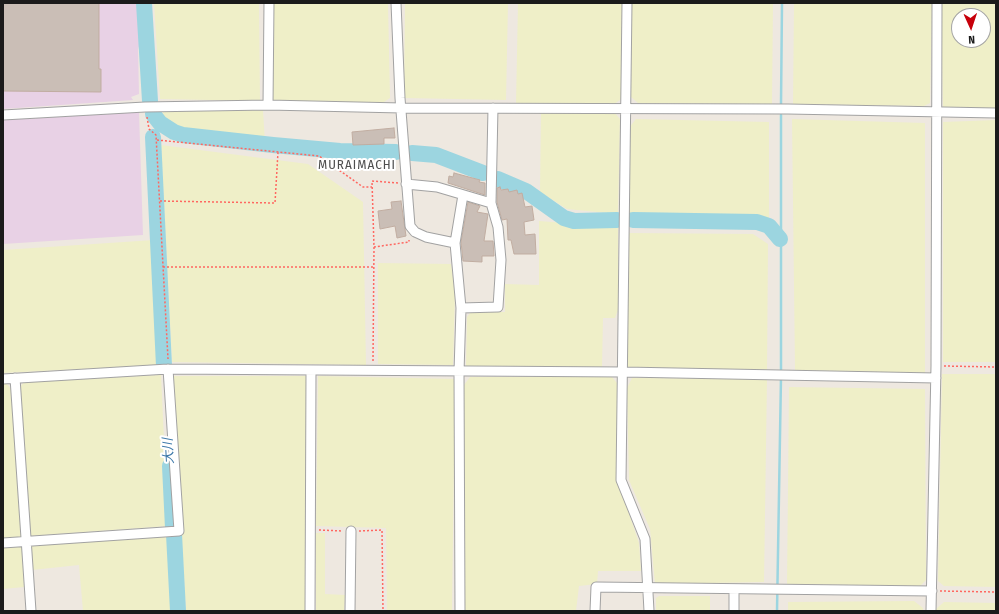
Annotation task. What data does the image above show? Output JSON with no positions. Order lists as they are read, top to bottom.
{
  "districts": ["MURAIMACHI"],
  "water": ["大川"],
  "north": "bottom"
}
